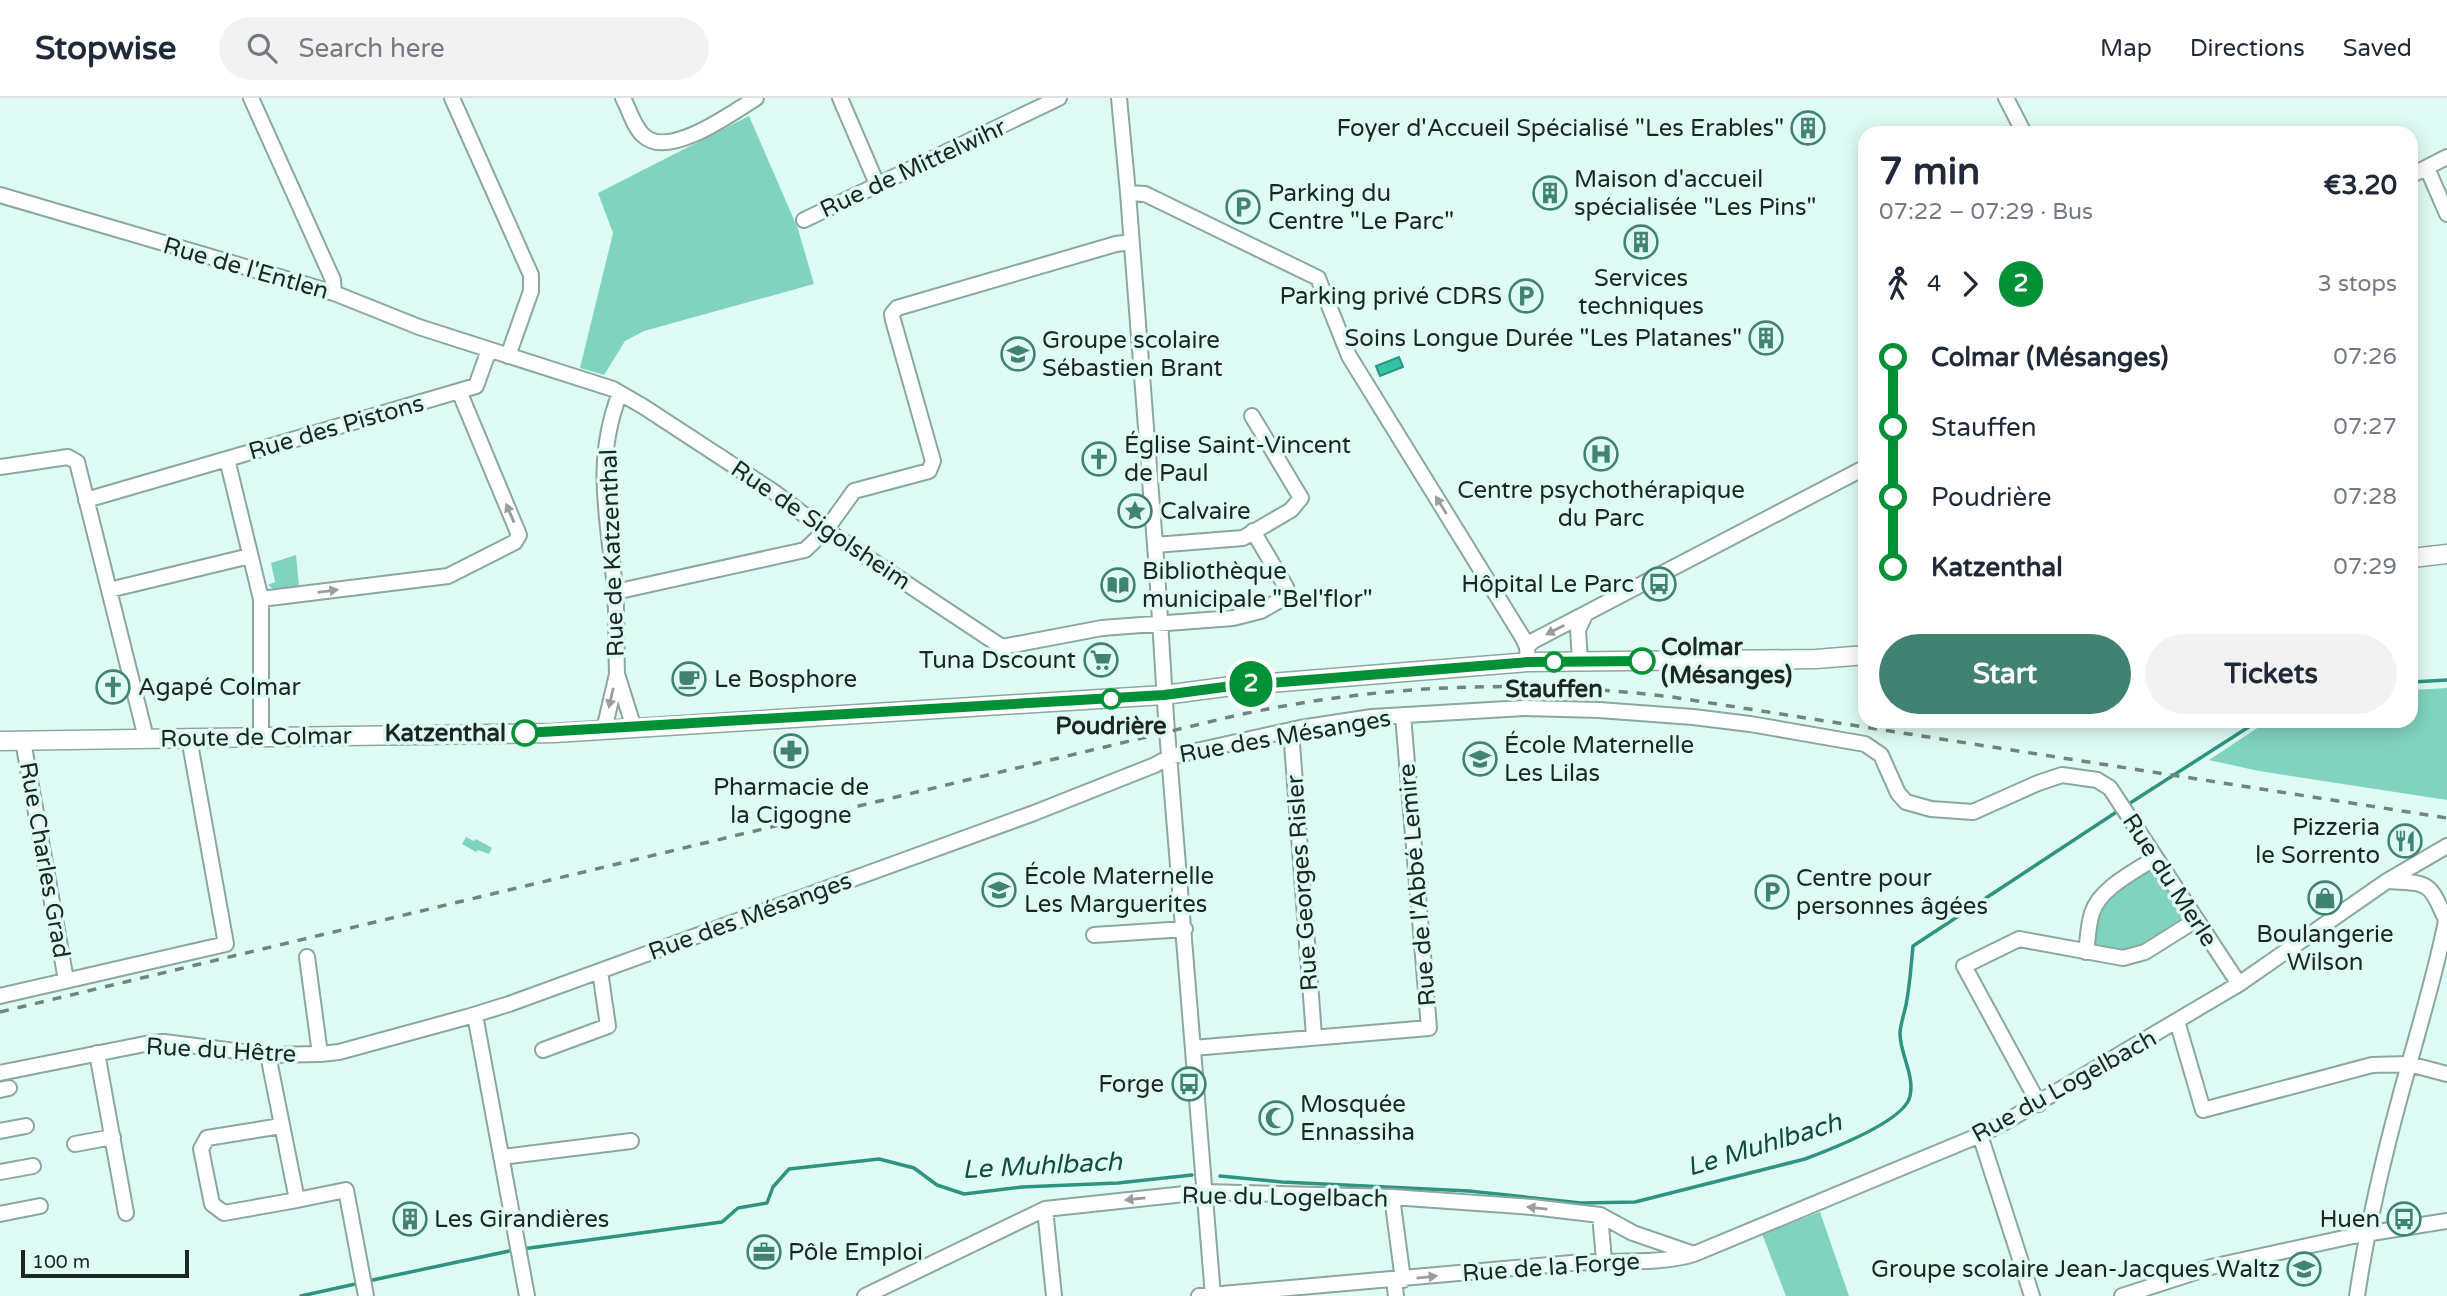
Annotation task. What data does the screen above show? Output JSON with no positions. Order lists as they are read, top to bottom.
{
  "streets": {
    "main road": ["Route de Colmar"],
    "street": [
      "Rue de Mittelwihr",
      "Rue de l'Entlen",
      "Rue des Pistons",
      "Rue de Sigolsheim",
      "Rue de Katzenthal",
      "Rue des Mésanges",
      "Rue Charles Grad",
      "Rue du Merle",
      "Rue Georges Risler",
      "Rue de l'Abbé Lemire",
      "Rue du Hêtre",
      "Rue du Logelbach",
      "Rue de la Forge"
    ]
  },
  "crossings": [
    ["Rue de l'Entlen", "Rue des Pistons"],
    ["Rue de l'Entlen", "Rue de Sigolsheim"],
    ["Rue des Pistons", "Rue de Sigolsheim"],
    ["Rue de Sigolsheim", "Rue de Katzenthal"],
    ["Rue de Katzenthal", "Route de Colmar"],
    ["Rue des Mésanges", "Rue du Merle"],
    ["Rue des Mésanges", "Rue Georges Risler"],
    ["Rue des Mésanges", "Rue de l'Abbé Lemire"],
    ["Rue des Mésanges", "Rue du Hêtre"],
    ["Route de Colmar", "Rue Charles Grad"],
    ["Rue du Merle", "Rue du Logelbach"],
    ["Rue Georges Risler", "Rue de l'Abbé Lemire"],
    ["Rue du Logelbach", "Rue de la Forge"]
  ],
  "one_way": ["Rue de la Forge"],
  "water": ["Le Muhlbach"],
  "places": {
    "building": [
      "Foyer d'Accueil Spécialisé \"Les Erables\"",
      "Maison d'accueil spécialisée \"Les Pins\"",
      "Services techniques",
      "Soins Longue Durée \"Les Platanes\"",
      "Les Girandières"
    ],
    "parking": ["Parking du Centre \"Le Parc\"", "Parking privé CDRS", "Centre pour personnes âgées"],
    "school or university": [
      "Groupe scolaire Sébastien Brant",
      "École Maternelle Les Lilas",
      "École Maternelle Les Marguerites",
      "Groupe scolaire Jean-Jacques Waltz"
    ],
    "hospital": ["Centre psychothérapique du Parc"],
    "church": ["Église Saint-Vincent de Paul", "Agapé Colmar"],
    "place": ["Calvaire"],
    "bus stop": ["Hôpital Le Parc", "Forge", "Huen"],
    "library": ["Bibliothèque municipale \"Bel'flor\""],
    "supermarket": ["Tuna Dscount"],
    "other": [
      "Colmar (Mésanges)",
      "Stauffen",
      "Poudrière",
      "Katzenthal"
    ],
    "cafe": ["Le Bosphore"],
    "pharmacy": ["Pharmacie de la Cigogne"],
    "restaurant": ["Pizzeria le Sorrento"],
    "shop": ["Boulangerie Wilson"],
    "mosque": ["Mosquée Ennassiha"],
    "office": ["Pôle Emploi"]
  },
  "lines": ["bus line 2"],
  "scale_bar": "100 m",
  "page": {
    "header": "Stopwise",
    "search": "Search here",
    "nav": ["Map", "Directions", "Saved"],
    "on_map": "2",
    "heading": ["7 min", "07:22 – 07:29 · Bus", "€3.20"],
    "legs": ["4", "2", "3 stops"],
    "list": [
      {
        "name": "Colmar (Mésanges)",
        "value": "07:26"
      },
      {
        "name": "Stauffen",
        "value": "07:27"
      },
      {
        "name": "Poudrière",
        "value": "07:28"
      },
      {
        "name": "Katzenthal",
        "value": "07:29"
      }
    ],
    "buttons": ["Start", "Tickets"],
    "scale": "100 m"
  }
}
